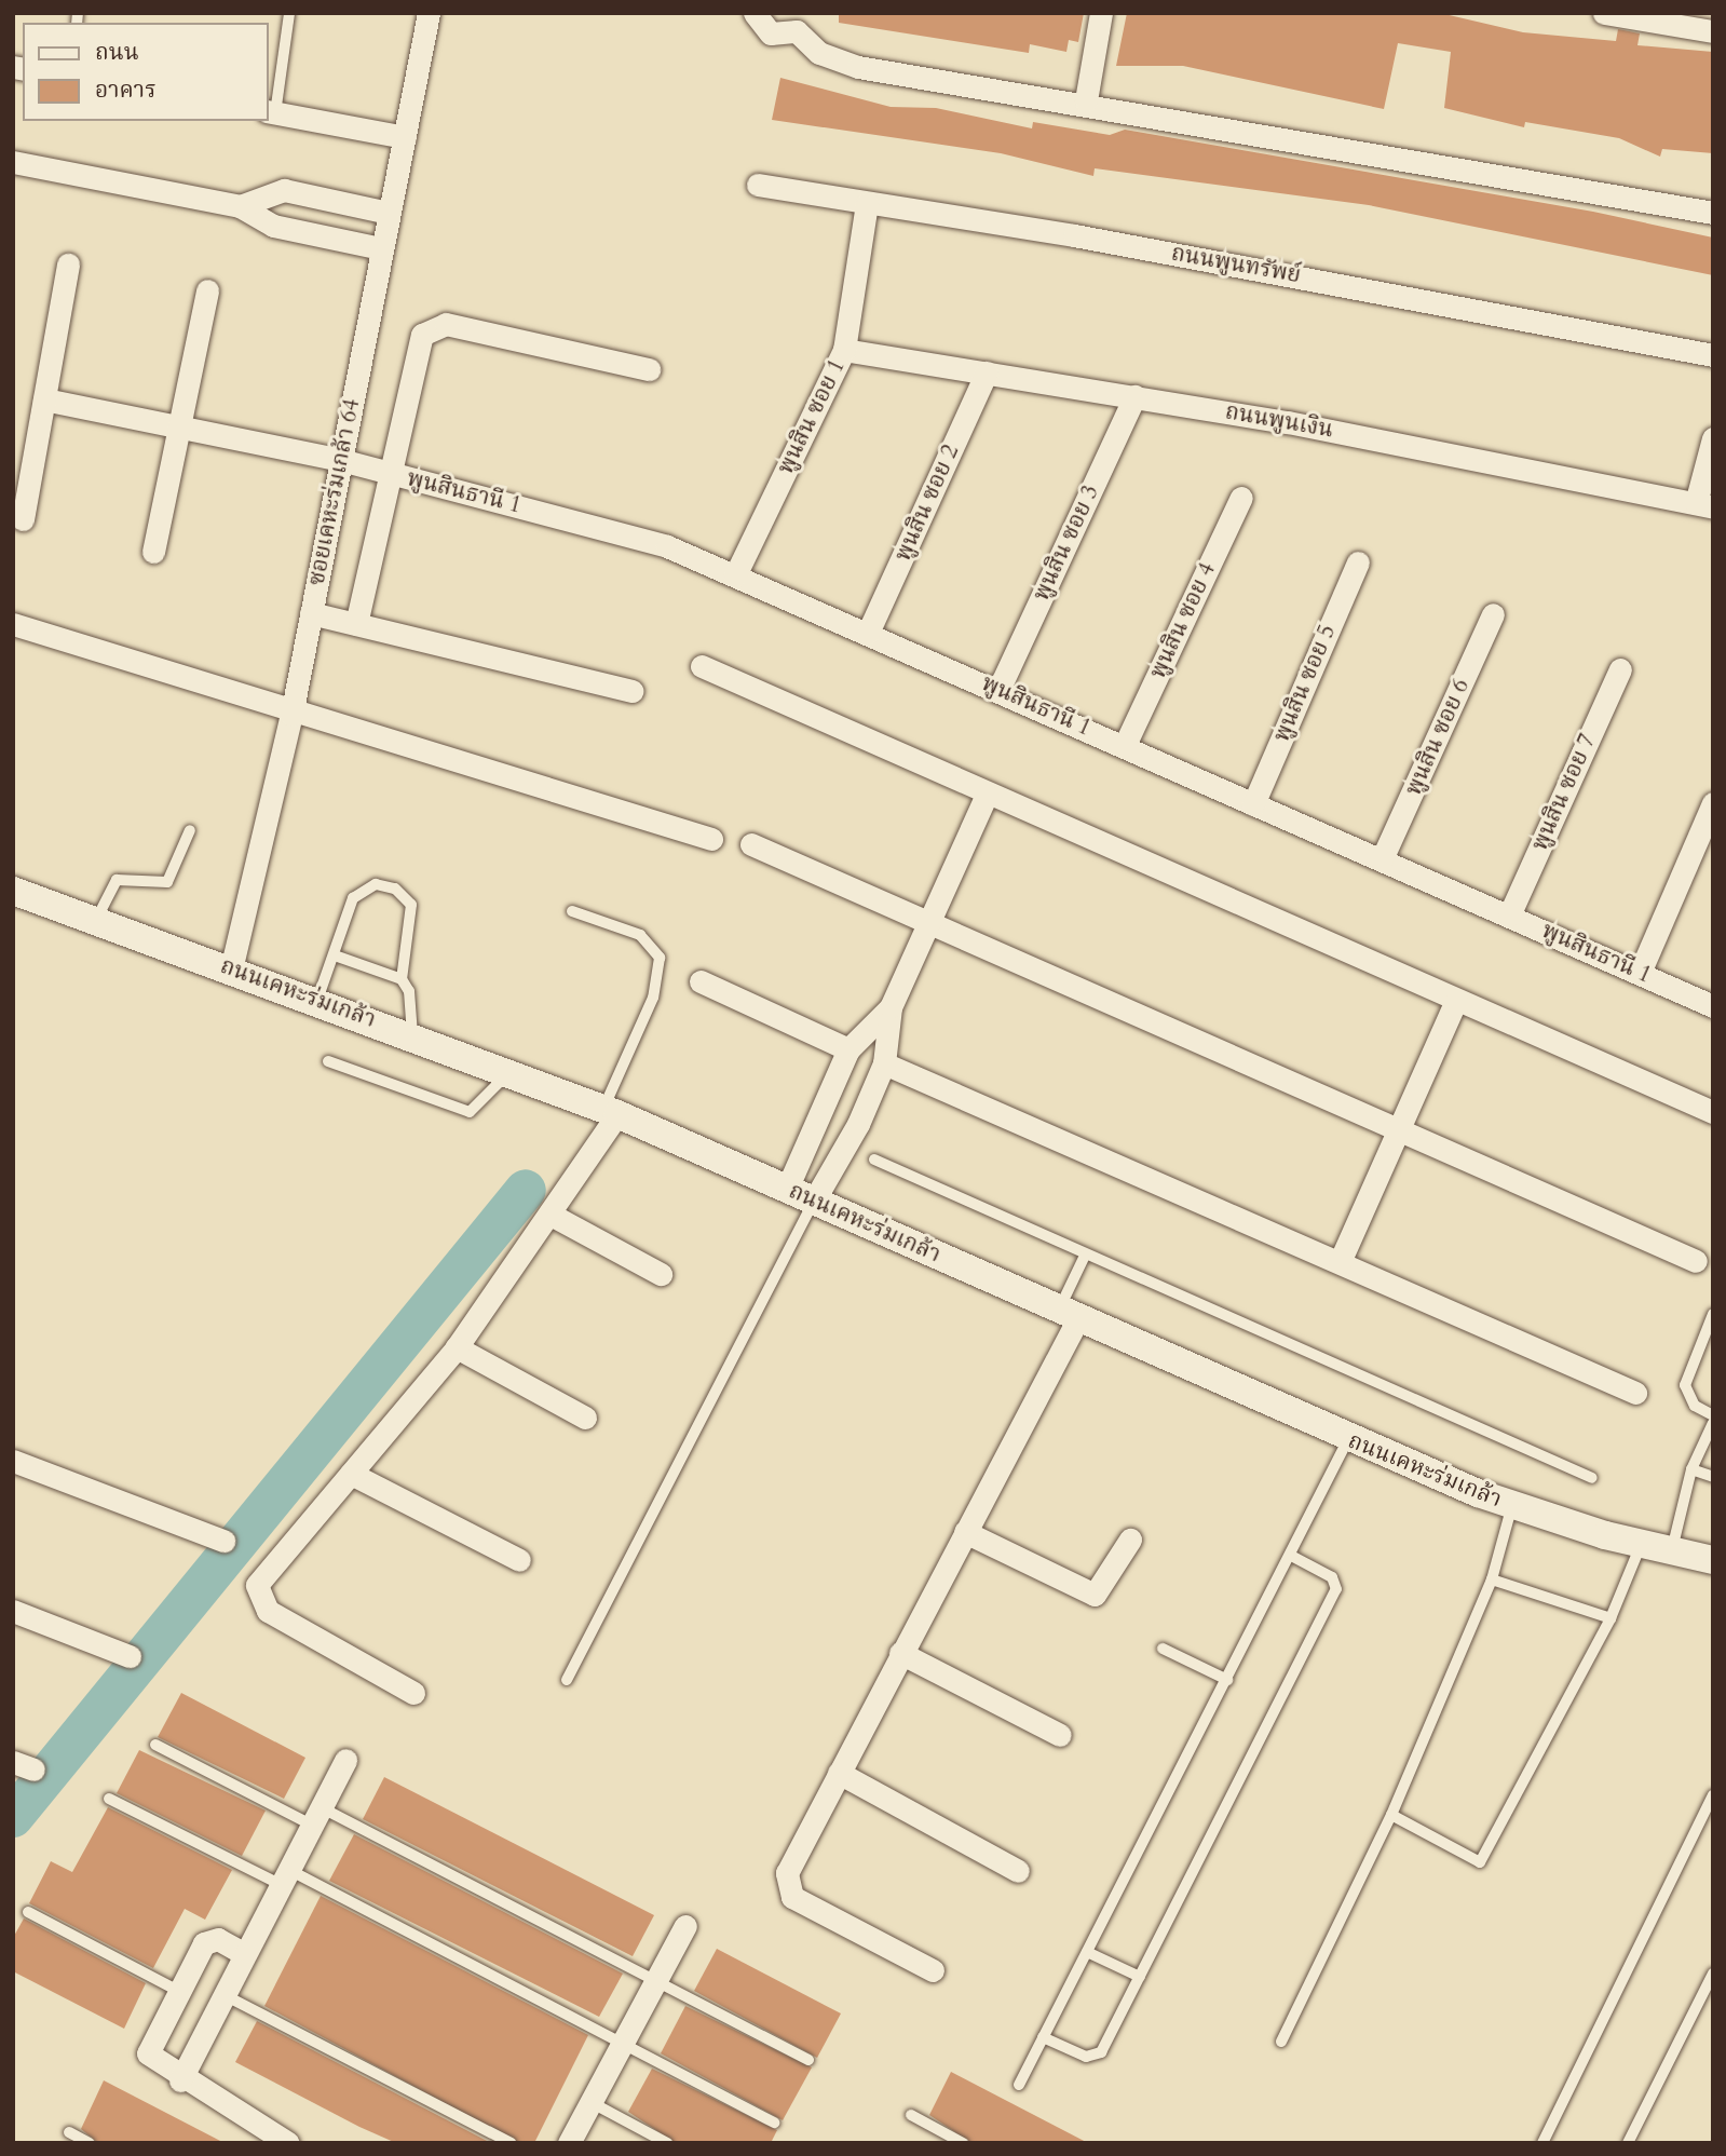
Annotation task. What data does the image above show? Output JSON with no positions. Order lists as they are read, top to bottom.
{
  "streets": {
    "street": [
      "ถนนพูนทรัพย์",
      "พูนสิน ซอย 1",
      "ถนนพูนเงิน",
      "ซอยเคหะร่มเกล้า 64",
      "พูนสินธานี 1",
      "พูนสิน ซอย 2",
      "พูนสิน ซอย 3",
      "พูนสิน ซอย 4",
      "พูนสิน ซอย 5",
      "พูนสิน ซอย 6",
      "พูนสิน ซอย 7",
      "ถนนเคหะร่มเกล้า"
    ]
  },
  "crossings": [
    ["ถนนพูนทรัพย์", "พูนสิน ซอย 1"],
    ["พูนสิน ซอย 1", "ถนนพูนเงิน"],
    ["พูนสิน ซอย 1", "พูนสินธานี 1"],
    ["ถนนพูนเงิน", "พูนสิน ซอย 2"],
    ["ถนนพูนเงิน", "พูนสิน ซอย 3"],
    ["ซอยเคหะร่มเกล้า 64", "พูนสินธานี 1"],
    ["ซอยเคหะร่มเกล้า 64", "ถนนเคหะร่มเกล้า"],
    ["พูนสินธานี 1", "พูนสิน ซอย 2"],
    ["พูนสินธานี 1", "พูนสิน ซอย 3"],
    ["พูนสินธานี 1", "พูนสิน ซอย 4"],
    ["พูนสินธานี 1", "พูนสิน ซอย 5"],
    ["พูนสินธานี 1", "พูนสิน ซอย 6"],
    ["พูนสินธานี 1", "พูนสิน ซอย 7"]
  ],
  "legend": ["ถนน", "อาคาร"]
}
